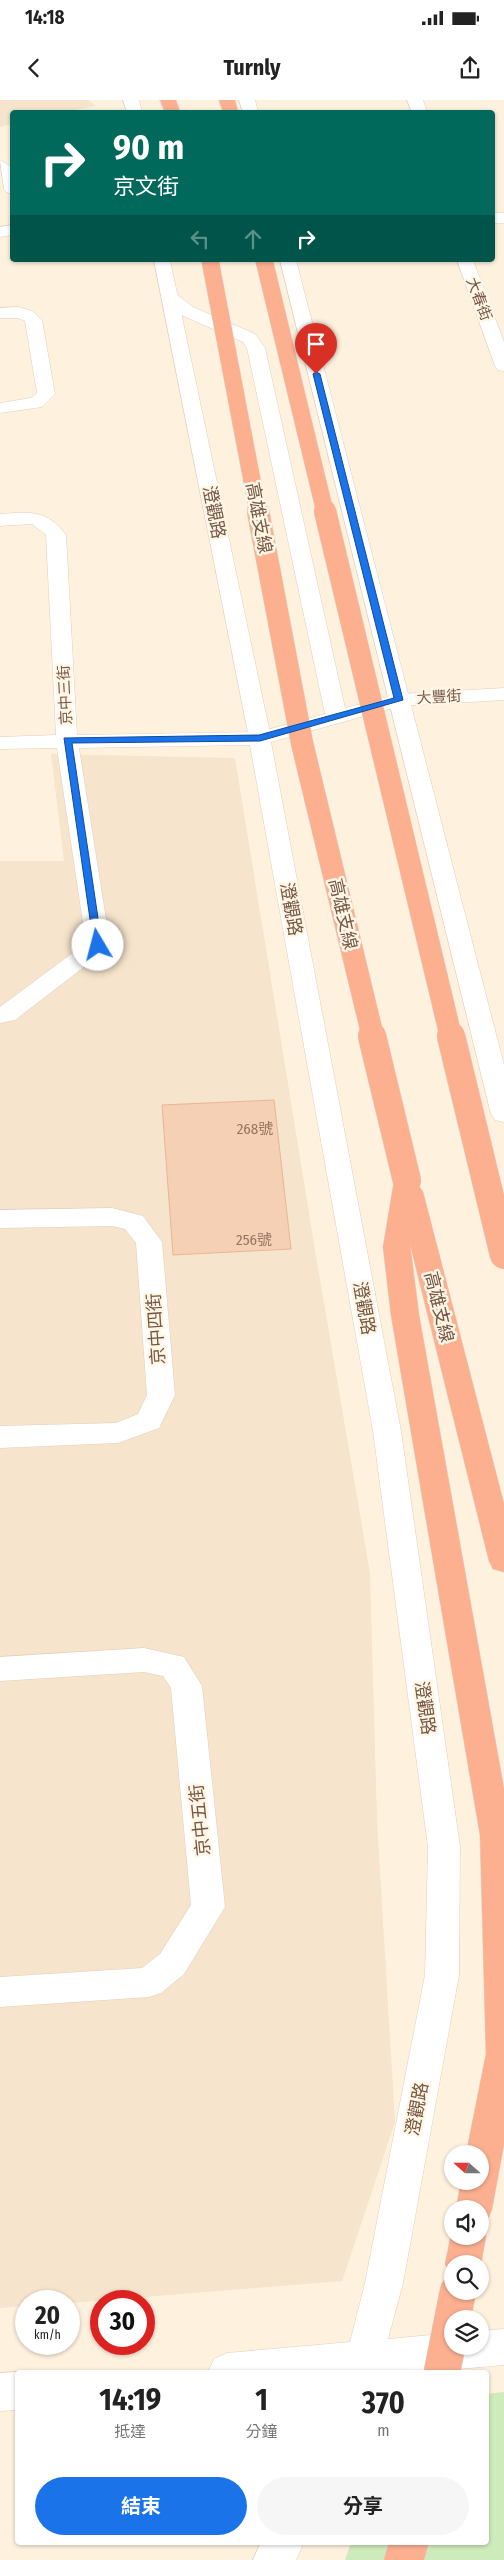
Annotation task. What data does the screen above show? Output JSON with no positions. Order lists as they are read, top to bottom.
{
  "streets": {
    "highway": ["高雄支線"],
    "street": [
      "大春街",
      "澄觀路",
      "京中三街",
      "大豐街",
      "京中四街",
      "京中五街"
    ]
  },
  "crossings": [
    ["澄觀路", "大豐街"],
    ["京中三街", "大豐街"]
  ],
  "house_numbers": ["268號", "256號"],
  "north": "left",
  "page": {
    "status": "14:18",
    "header": "Turnly",
    "turn": ["90 m", "京文街"],
    "speed": "20 km/h",
    "limit": "30",
    "eta": [
      "14:19",
      "抵達",
      "1",
      "分鐘",
      "370",
      "m"
    ],
    "buttons": ["結束", "分享"]
  }
}
